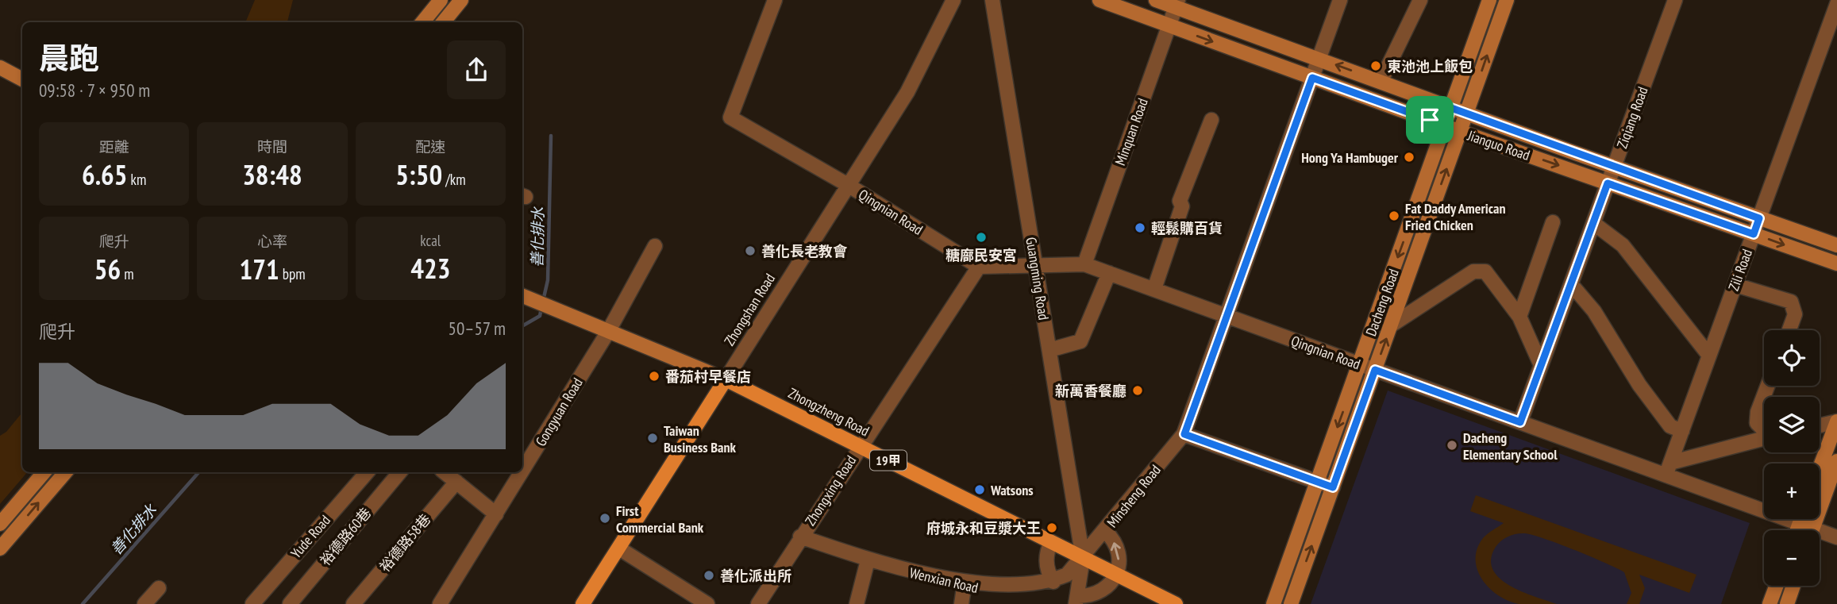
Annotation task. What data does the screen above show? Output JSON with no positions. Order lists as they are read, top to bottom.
{
  "streets": {
    "main road": ["Zhongshan Road", "Zhongzheng Road", "19甲"],
    "street": [
      "Ziqiang Road",
      "Minquan Road",
      "Jianguo Road",
      "Qingnian Road",
      "Zili Road",
      "Guangming Road",
      "Dacheng Road",
      "Gongyuan Road",
      "Zhongxing Road",
      "Minsheng Road",
      "Yude Road",
      "裕德路60巷",
      "裕德路58巷",
      "Wenxian Road"
    ]
  },
  "crossings": [
    ["Ziqiang Road", "Jianguo Road"],
    ["Ziqiang Road", "Qingnian Road"],
    ["Minquan Road", "Jianguo Road"],
    ["Minquan Road", "Qingnian Road"],
    ["Jianguo Road", "Zili Road"],
    ["Jianguo Road", "Dacheng Road"],
    ["Qingnian Road", "Zili Road"],
    ["Qingnian Road", "Guangming Road"],
    ["Qingnian Road", "Dacheng Road"],
    ["Qingnian Road", "Zhongshan Road"],
    ["Qingnian Road", "Zhongxing Road"],
    ["Qingnian Road", "Minsheng Road"],
    ["Guangming Road", "Zhongzheng Road"],
    ["Guangming Road", "Minsheng Road"],
    ["Guangming Road", "Wenxian Road"],
    ["Zhongshan Road", "Zhongzheng Road"],
    ["Gongyuan Road", "Zhongzheng Road"],
    ["Zhongzheng Road", "Zhongxing Road"],
    ["Zhongzheng Road", "Minsheng Road"],
    ["Zhongzheng Road", "Wenxian Road"],
    ["Zhongxing Road", "Wenxian Road"],
    ["Minsheng Road", "Wenxian Road"]
  ],
  "water": ["善化排水"],
  "places": [
    "東池池上飯包",
    "Hong Ya Hambuger",
    "Fat Daddy American Fried Chicken",
    "輕鬆購百貨",
    "糖廍民安宮",
    "善化長老教會",
    "番茄村早餐店",
    "新萬香餐廳",
    "Taiwan Business Bank",
    "Dacheng Elementary School",
    "Watsons",
    "First Commercial Bank",
    "府城永和豆漿大王",
    "善化派出所"
  ],
  "page": {
    "heading": ["晨跑", "09:58 · 7 × 950 m"],
    "stats": [
      ["距離", "6.65 km"],
      ["時間", "38:48"],
      ["配速", "5:50 /km"],
      ["爬升", "56 m"],
      ["心率", "171 bpm"],
      ["kcal", "423"]
    ],
    "chart": ["爬升", "50–57 m"],
    "map_buttons": ["+", "−"]
  }
}
